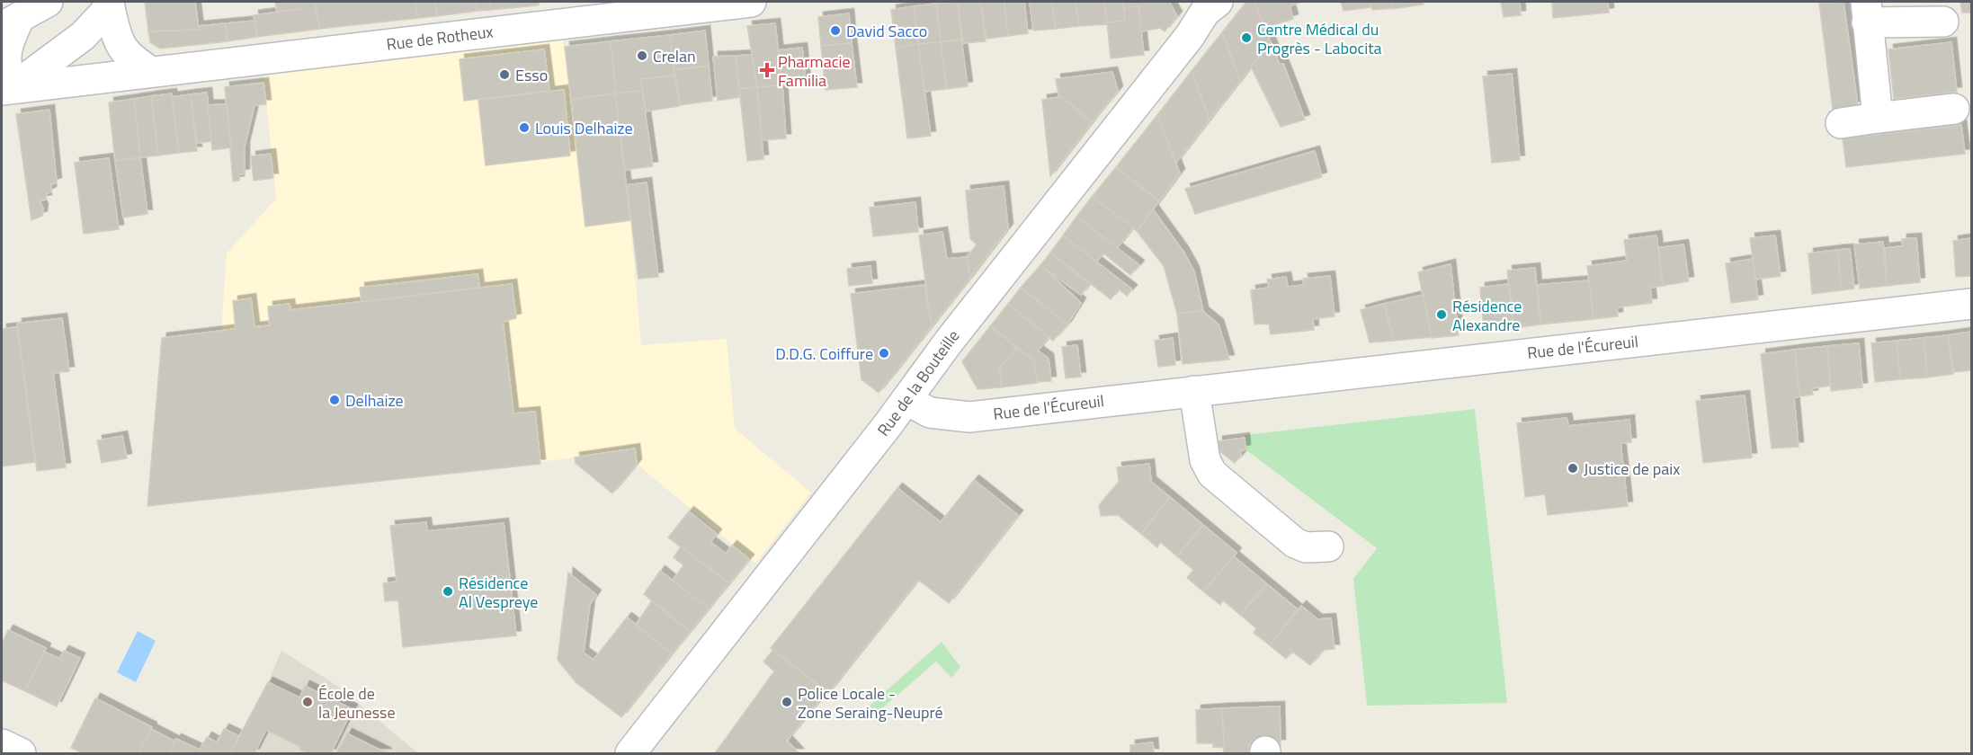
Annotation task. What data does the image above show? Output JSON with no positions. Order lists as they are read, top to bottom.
{
  "streets": {
    "street": ["Rue de Rotheux", "Rue de l'Écureuil", "Rue de la Bouteille"]
  },
  "crossings": [
    ["Rue de l'Écureuil", "Rue de la Bouteille"]
  ],
  "places": {
    "other": [
      "David Sacco",
      "Centre Médical du Progrès - Labocita",
      "Crelan",
      "Esso",
      "Louis Delhaize",
      "Résidence Alexandre",
      "D.D.G. Coiffure",
      "Delhaize",
      "Justice de paix",
      "Résidence Al Vespreye",
      "École de la Jeunesse",
      "Police Locale - Zone Seraing-Neupré"
    ],
    "health": ["Pharmacie Familia"]
  }
}
